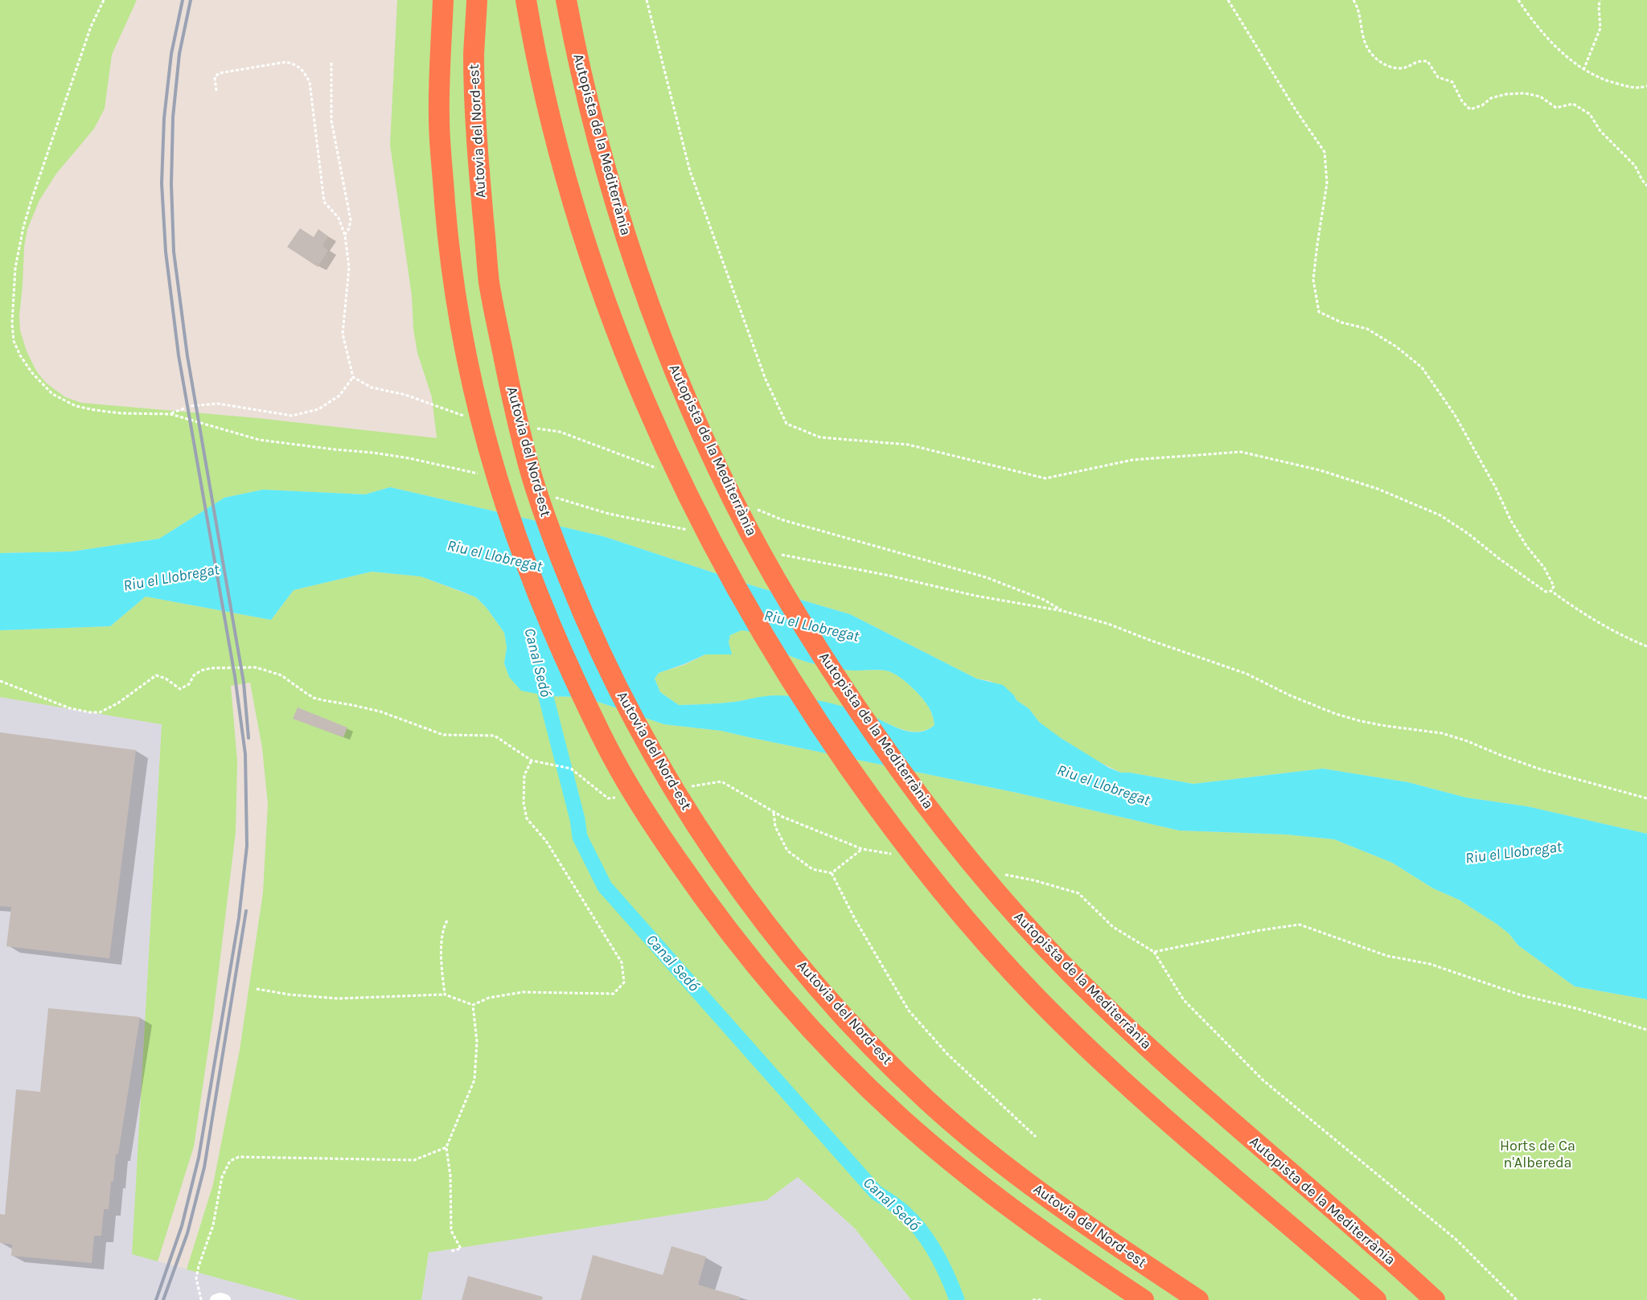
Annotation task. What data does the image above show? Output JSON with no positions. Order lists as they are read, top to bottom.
{
  "streets": {
    "highway": ["Autovia del Nord-est", "Autopista de la Mediterrània"]
  },
  "water": ["Riu el Llobregat", "Canal Sedó"],
  "parks": ["Horts de Ca n'Albereda"]
}
